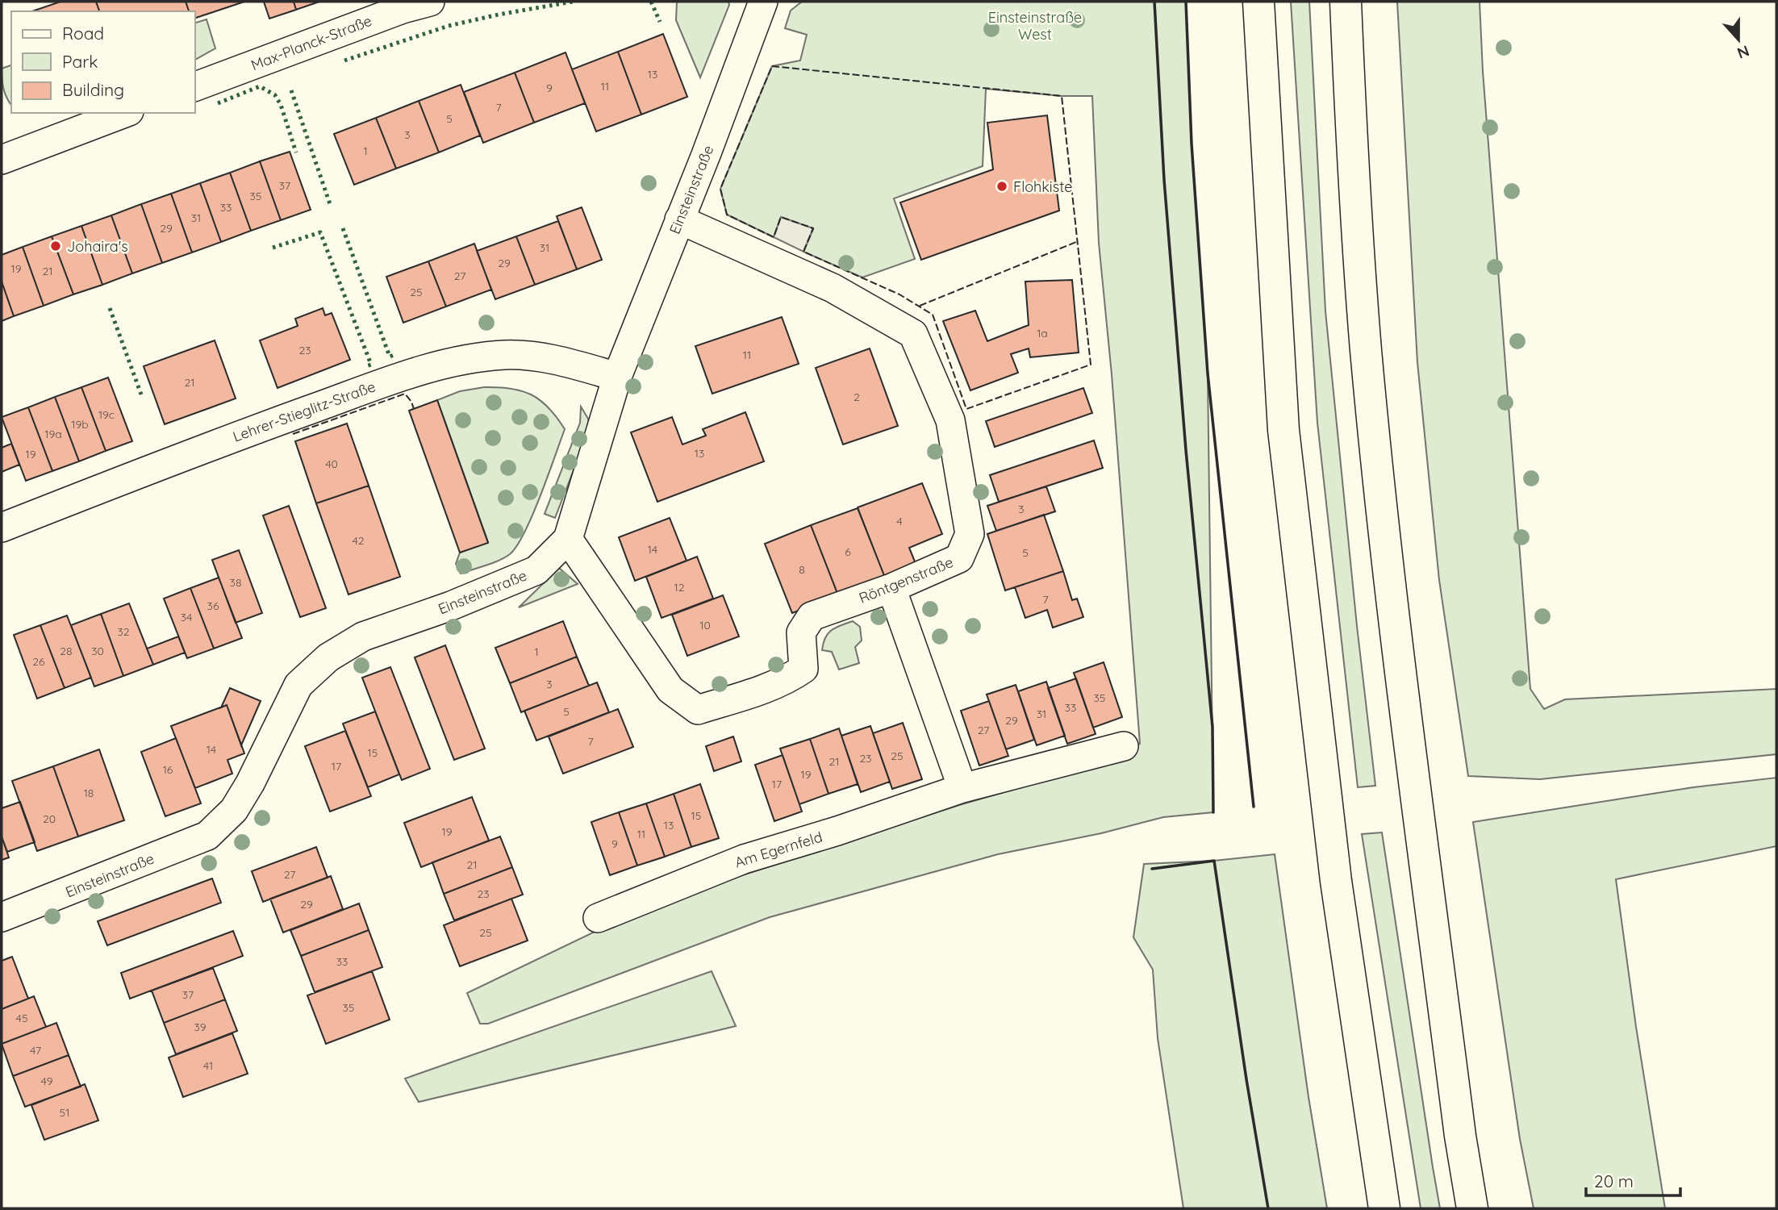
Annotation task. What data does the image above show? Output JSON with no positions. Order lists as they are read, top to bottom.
{
  "streets": {
    "street": [
      "Max-Planck-Straße",
      "Einsteinstraße",
      "Lehrer-Stieglitz-Straße",
      "Röntgenstraße",
      "Am Egernfeld"
    ]
  },
  "crossings": [
    ["Einsteinstraße", "Lehrer-Stieglitz-Straße"],
    ["Einsteinstraße", "Röntgenstraße"]
  ],
  "parks": ["Einsteinstraße West"],
  "places": ["Flohkiste", "Johaira's"],
  "house_numbers": [
    "13",
    "11",
    "9",
    "7",
    "5",
    "3",
    "1",
    "37",
    "35",
    "33",
    "31",
    "29",
    "31",
    "29",
    "19",
    "21",
    "27",
    "25",
    "1a",
    "23",
    "11",
    "21",
    "2",
    "19c",
    "19b",
    "19a",
    "13",
    "19",
    "40",
    "3",
    "4",
    "42",
    "14",
    "6",
    "5",
    "8",
    "38",
    "12",
    "7",
    "36",
    "34",
    "10",
    "32",
    "28",
    "30",
    "1",
    "26",
    "3",
    "35",
    "33",
    "5",
    "31",
    "29",
    "27",
    "7",
    "14",
    "15",
    "25",
    "23",
    "21",
    "17",
    "16",
    "19",
    "17",
    "18",
    "15",
    "20",
    "13",
    "19",
    "11",
    "9",
    "21",
    "27",
    "23",
    "29",
    "25",
    "33",
    "37",
    "35",
    "45",
    "39",
    "47",
    "41",
    "49",
    "51"
  ],
  "legend": ["Road", "Park", "Building"],
  "scale_bar": "20 m",
  "north": "bottom"
}
